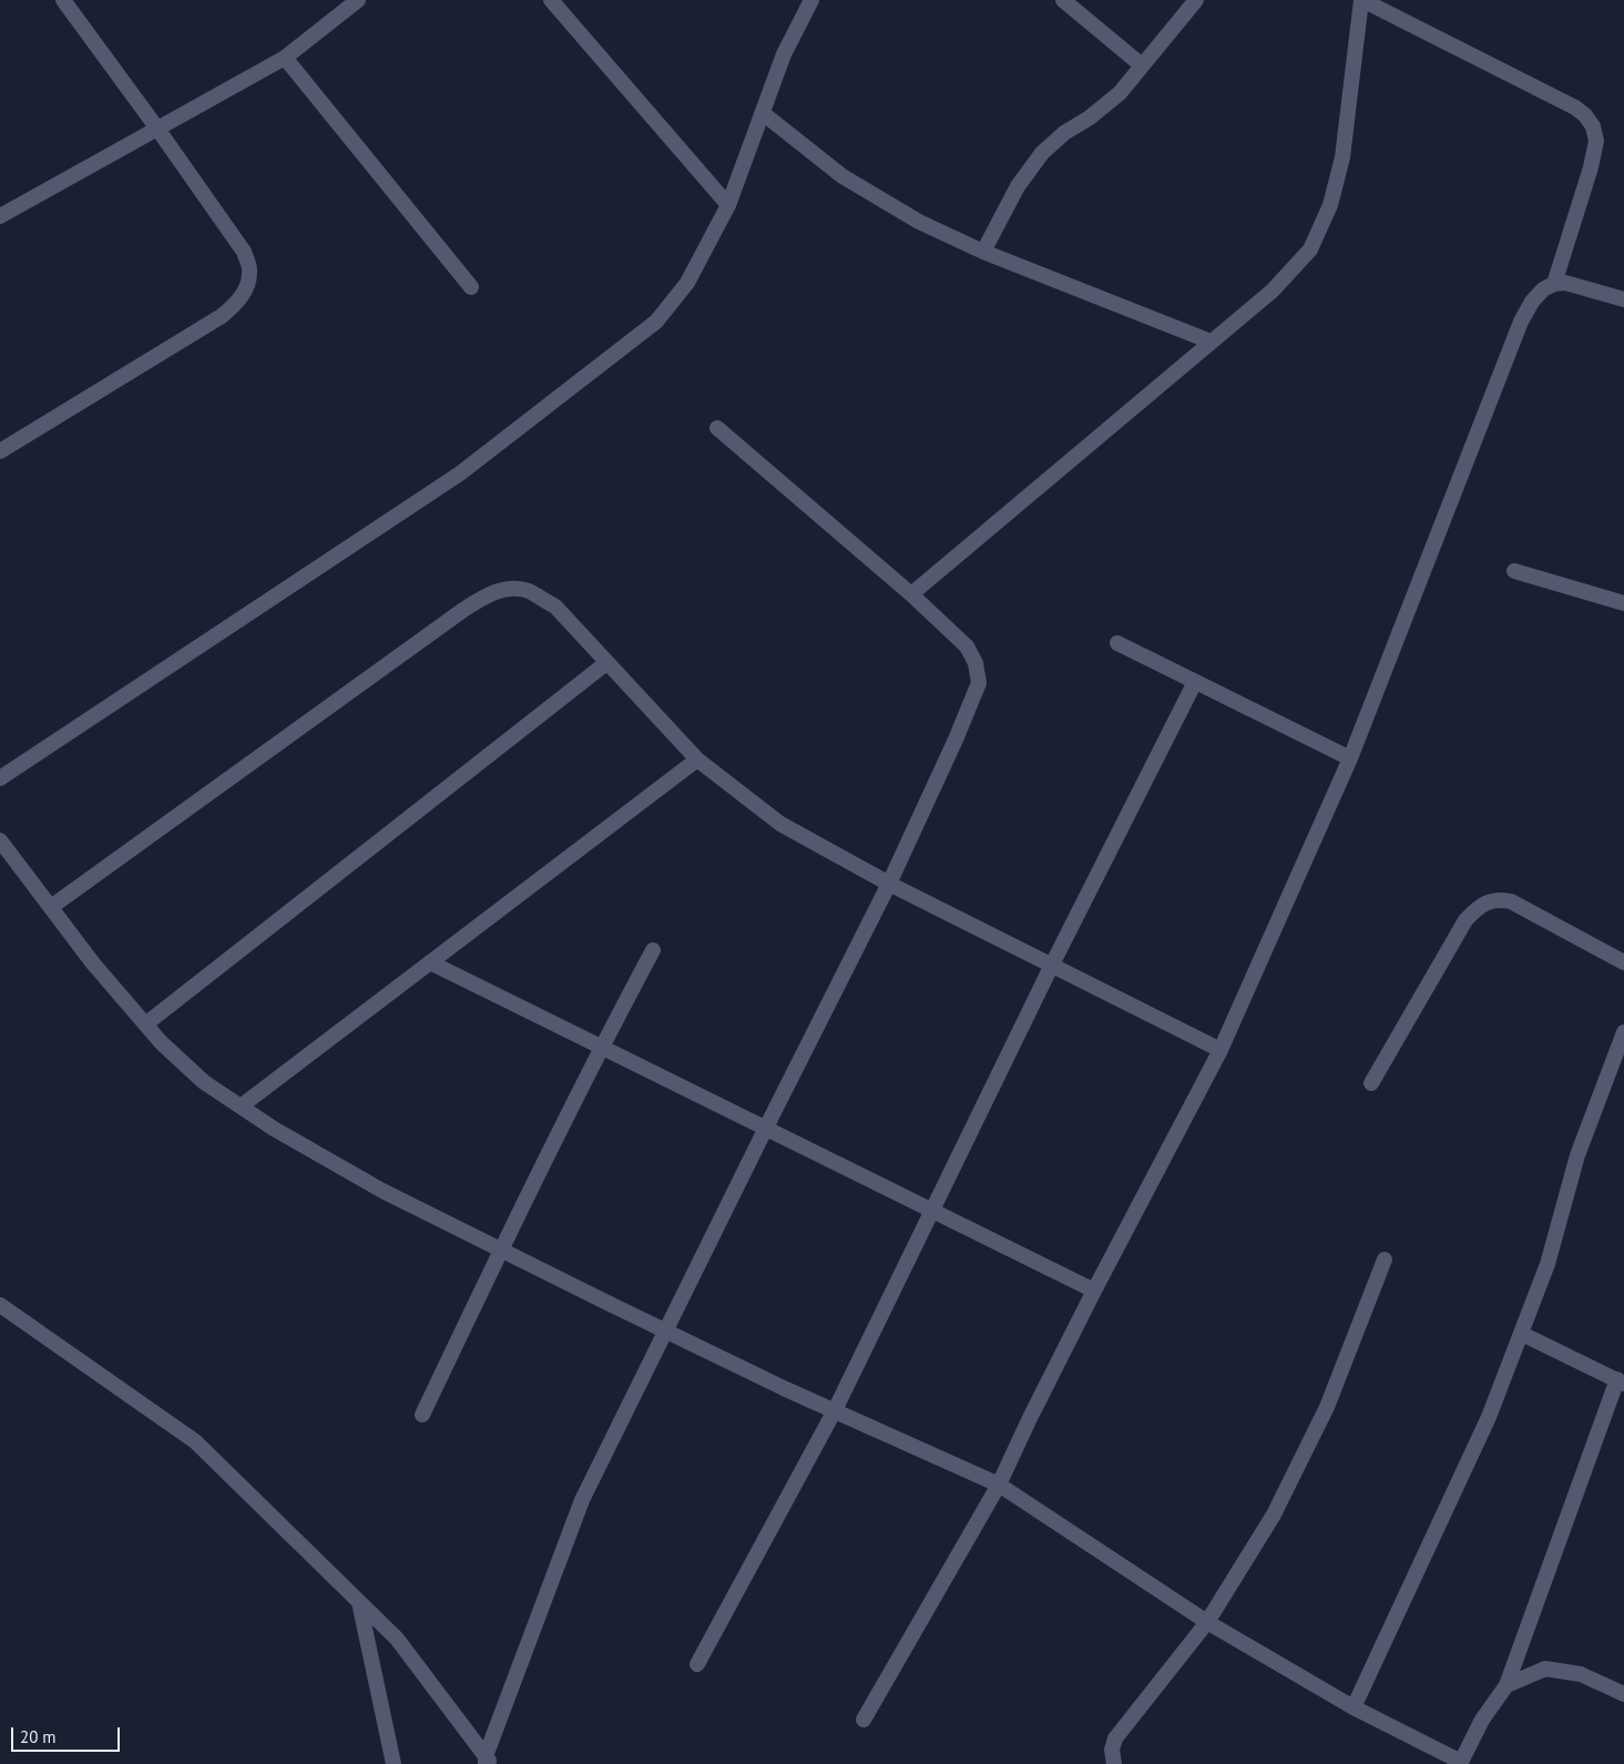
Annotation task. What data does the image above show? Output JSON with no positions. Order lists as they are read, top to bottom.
{
  "scale_bar": "20 m"
}
